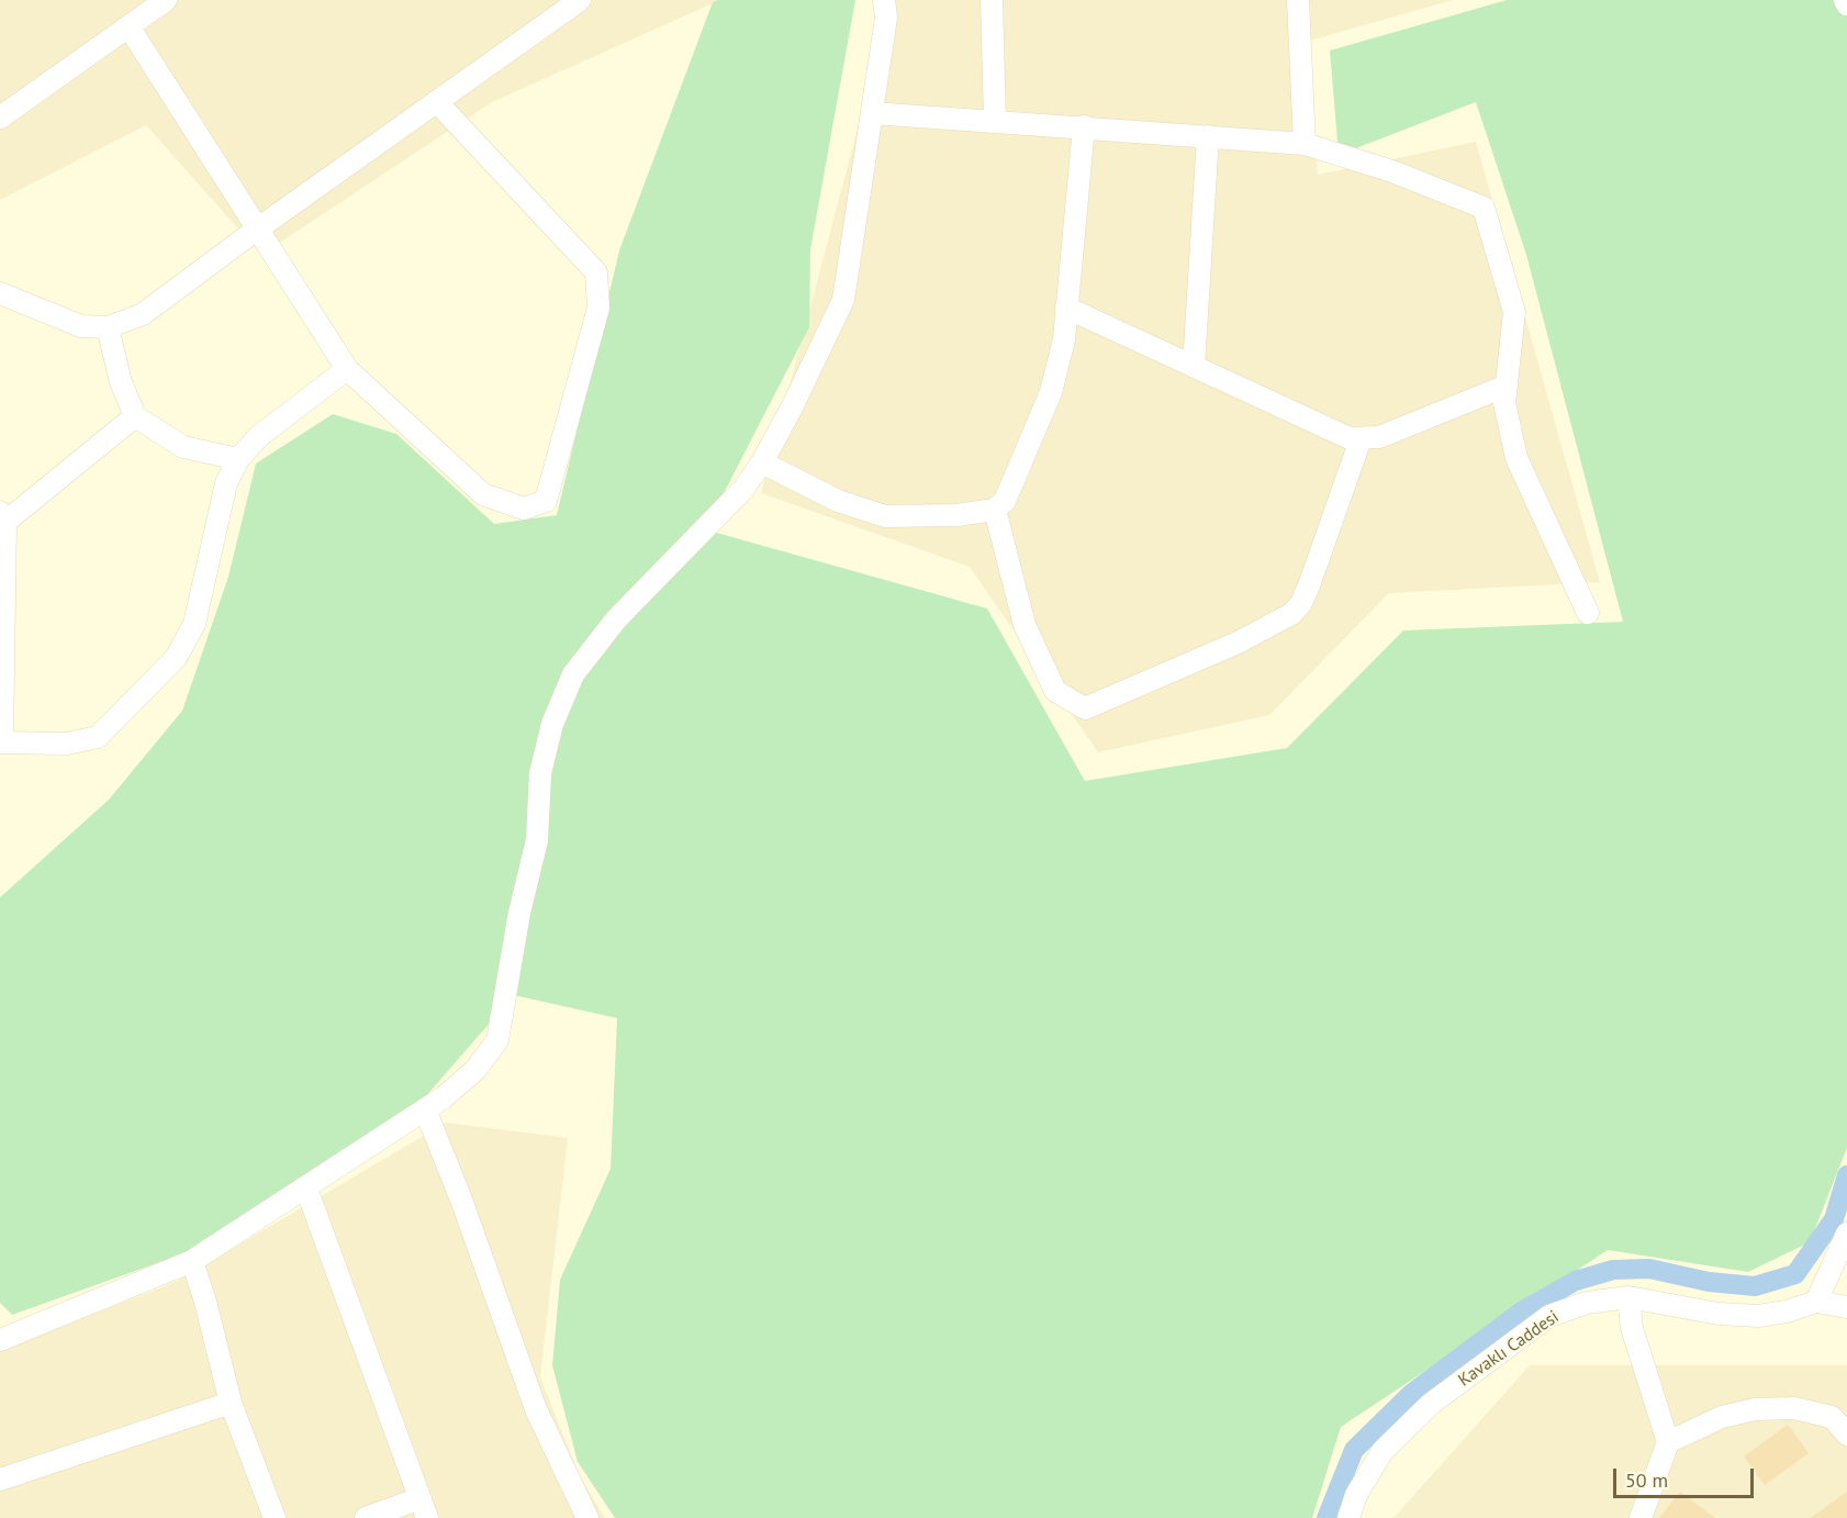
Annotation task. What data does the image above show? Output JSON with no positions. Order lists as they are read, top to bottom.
{
  "streets": {
    "street": ["Kavaklı Caddesi"]
  },
  "scale_bar": "50 m"
}
